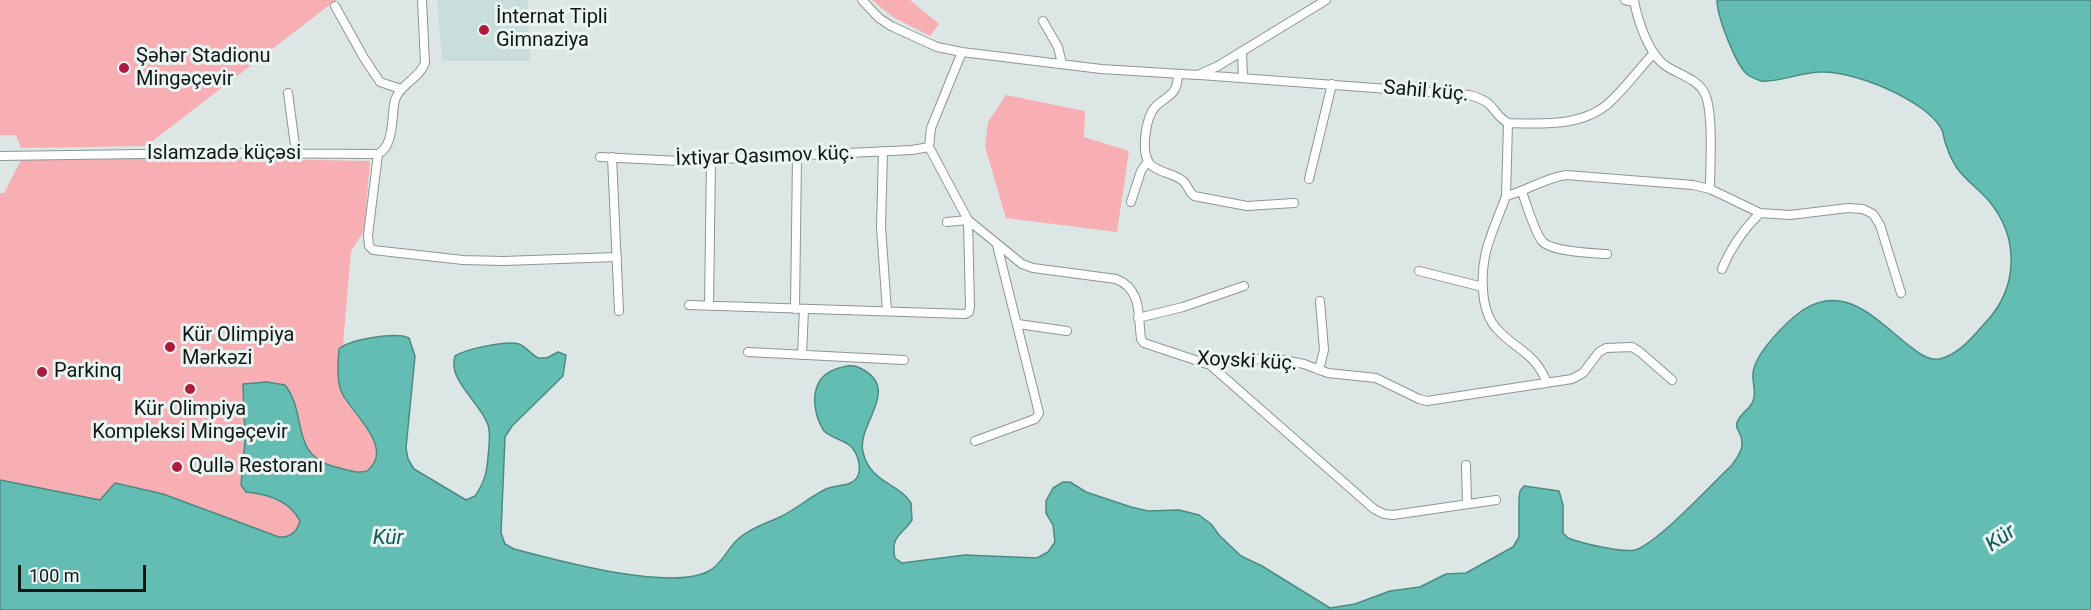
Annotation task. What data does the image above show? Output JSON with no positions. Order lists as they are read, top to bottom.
{
  "streets": {
    "street": [
      "Sahil küç.",
      "Islamzadə küçəsi",
      "İxtiyar Qasımov küç.",
      "Xoyski küç."
    ]
  },
  "crossings": [
    ["İxtiyar Qasımov küç.", "Xoyski küç."]
  ],
  "water": ["Kür"],
  "places": [
    "İnternat Tipli Gimnaziya",
    "Şəhər Stadionu Mingəçevir",
    "Kür Olimpiya Mərkəzi",
    "Parkinq",
    "Kür Olimpiya Kompleksi Mingəçevir",
    "Qullə Restoranı"
  ],
  "scale_bar": "100 m"
}
